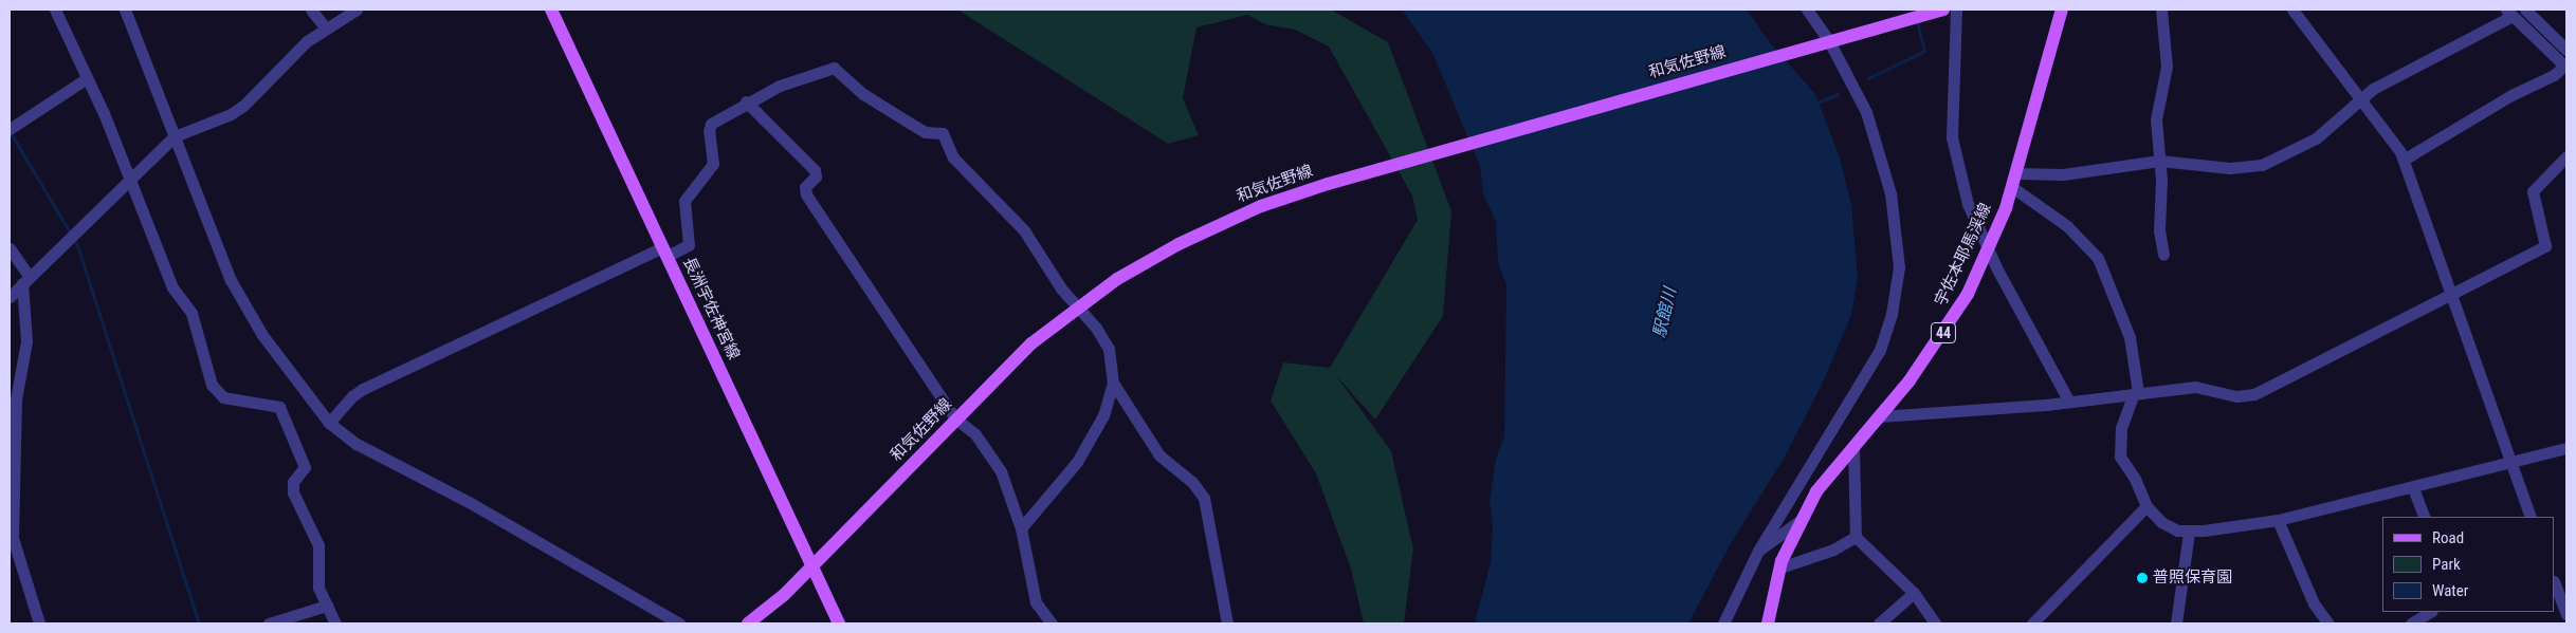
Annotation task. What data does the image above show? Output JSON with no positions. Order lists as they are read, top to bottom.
{
  "streets": {
    "main road": [
      "和気佐野線",
      "宇佐本耶馬渓線",
      "長洲宇佐神宮線",
      "44"
    ]
  },
  "crossings": [
    ["和気佐野線", "長洲宇佐神宮線"]
  ],
  "water": ["駅館川"],
  "places": ["普照保育園"],
  "legend": ["Road", "Park", "Water"]
}
